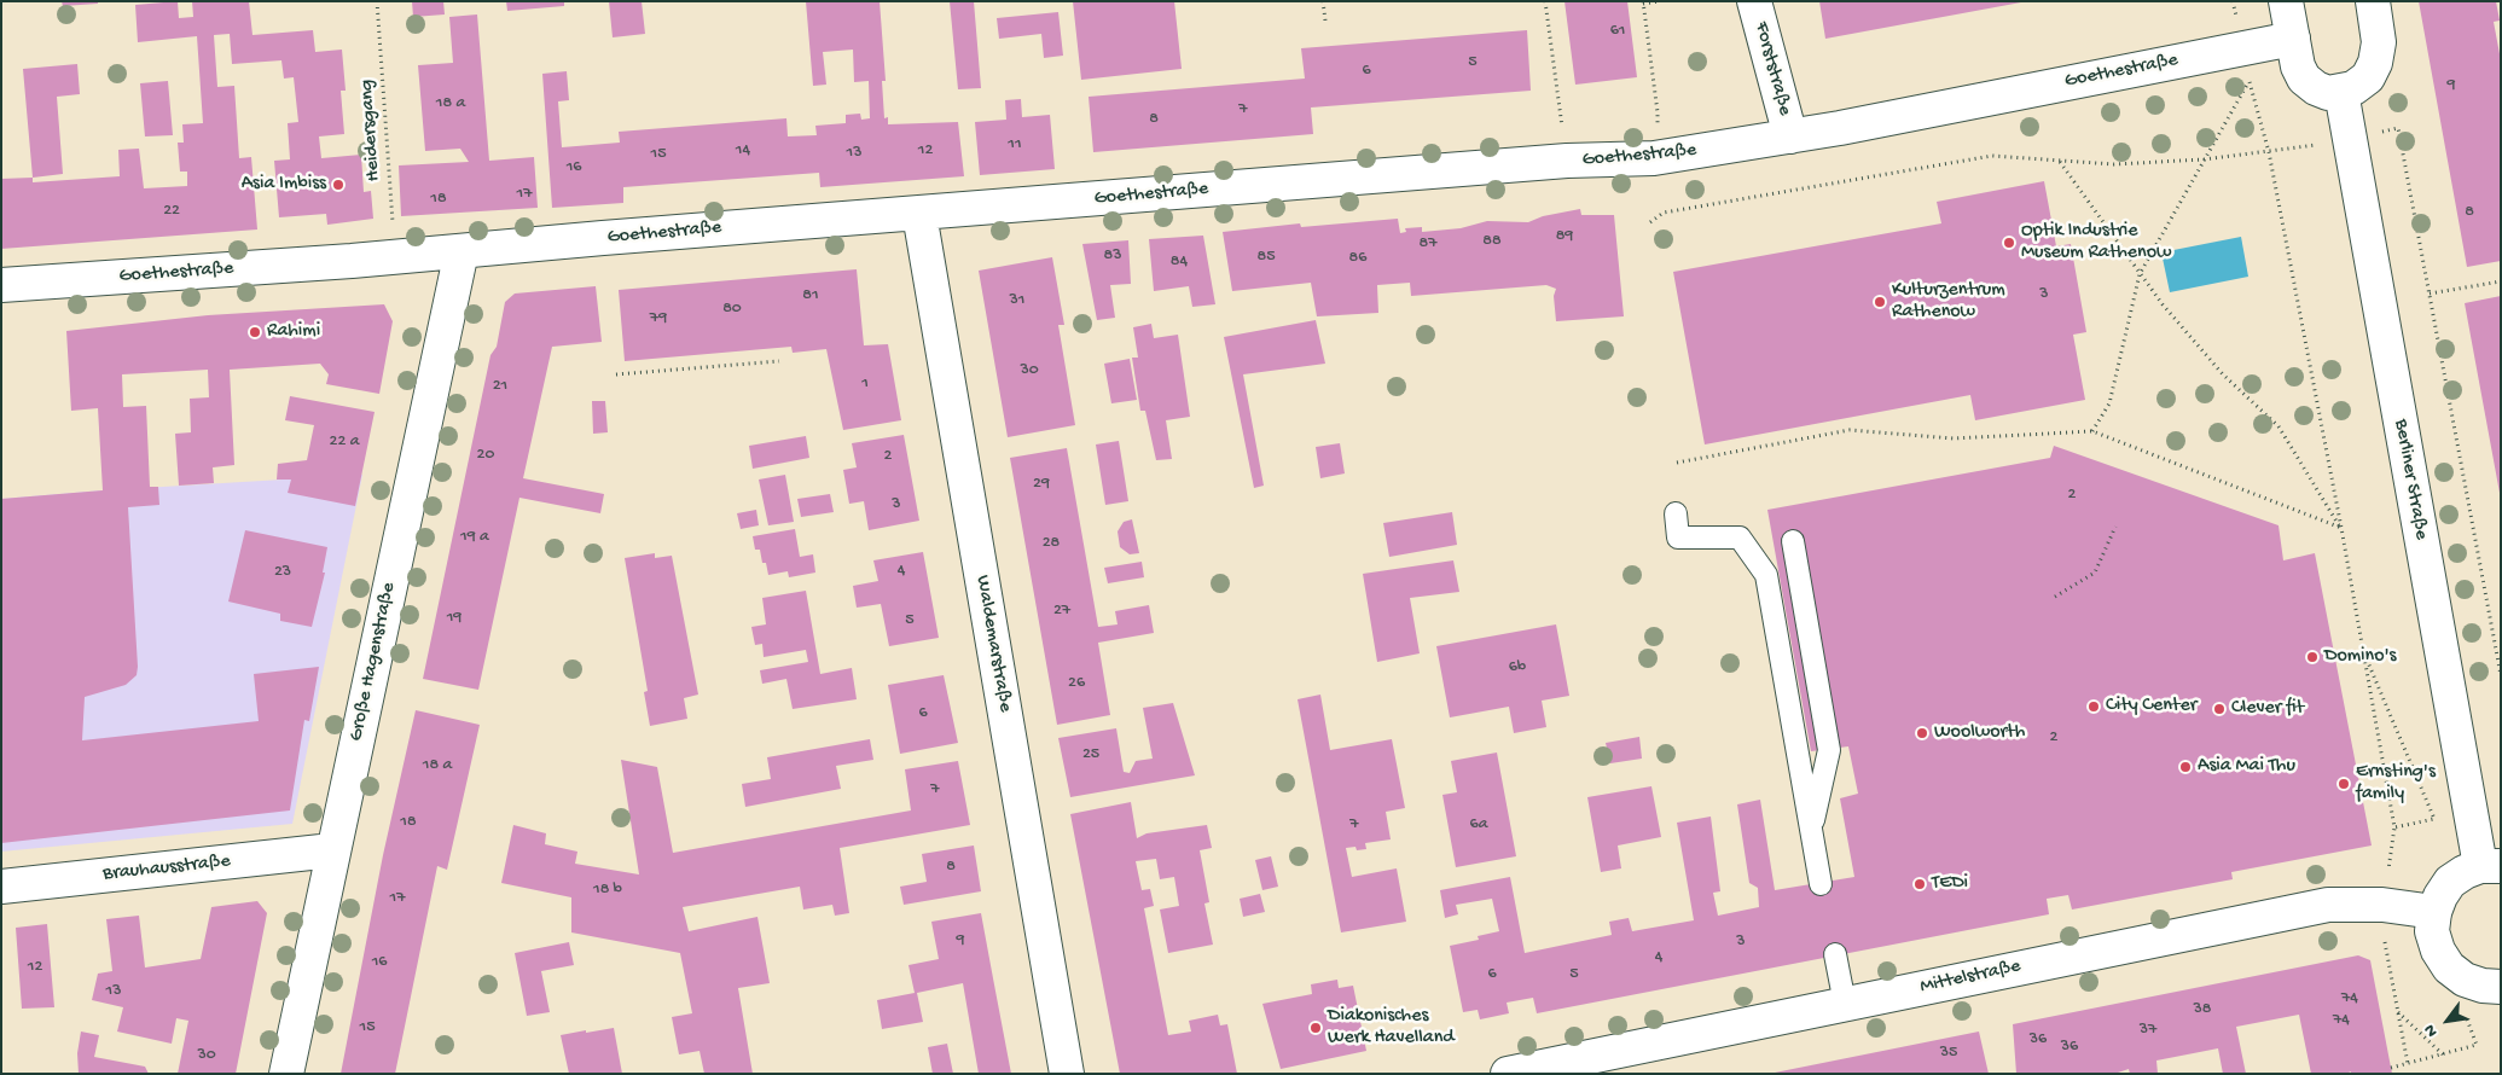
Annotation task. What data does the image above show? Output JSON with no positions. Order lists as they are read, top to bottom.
{
  "streets": {
    "street": [
      "Forststraße",
      "Goethestraße",
      "Berliner Straße",
      "Waldemarstraße",
      "Große Hagenstraße",
      "Brauhausstraße",
      "Mittelstraße"
    ],
    "path": ["Heidersgang"]
  },
  "crossings": [
    ["Forststraße", "Goethestraße"],
    ["Goethestraße", "Heidersgang"],
    ["Goethestraße", "Waldemarstraße"],
    ["Goethestraße", "Große Hagenstraße"],
    ["Große Hagenstraße", "Brauhausstraße"]
  ],
  "places": [
    "Asia Imbiss",
    "Optik Industrie Museum Rathenow",
    "Kulturzentrum Rathenow",
    "Rahimi",
    "Domino's",
    "City Center",
    "Clever fit",
    "Woolworth",
    "Asia Mai Thu",
    "Ernsting's family",
    "TEDi",
    "Diakonisches Werk Havelland"
  ],
  "house_numbers": [
    "61",
    "5",
    "6",
    "9",
    "18 a",
    "7",
    "8",
    "11",
    "14",
    "12",
    "13",
    "15",
    "16",
    "17",
    "18",
    "22",
    "8",
    "89",
    "88",
    "87",
    "83",
    "85",
    "86",
    "84",
    "3",
    "81",
    "31",
    "80",
    "79",
    "30",
    "1",
    "21",
    "22 a",
    "20",
    "2",
    "29",
    "2",
    "3",
    "19 a",
    "28",
    "4",
    "23",
    "27",
    "19",
    "5",
    "6b",
    "26",
    "6",
    "2",
    "25",
    "18 a",
    "7",
    "18",
    "7",
    "6a",
    "8",
    "18 b",
    "17",
    "9",
    "3",
    "4",
    "16",
    "12",
    "6",
    "5",
    "13",
    "74",
    "38",
    "74",
    "15",
    "37",
    "36",
    "36",
    "35",
    "30"
  ],
  "north": "bottom left"
}
